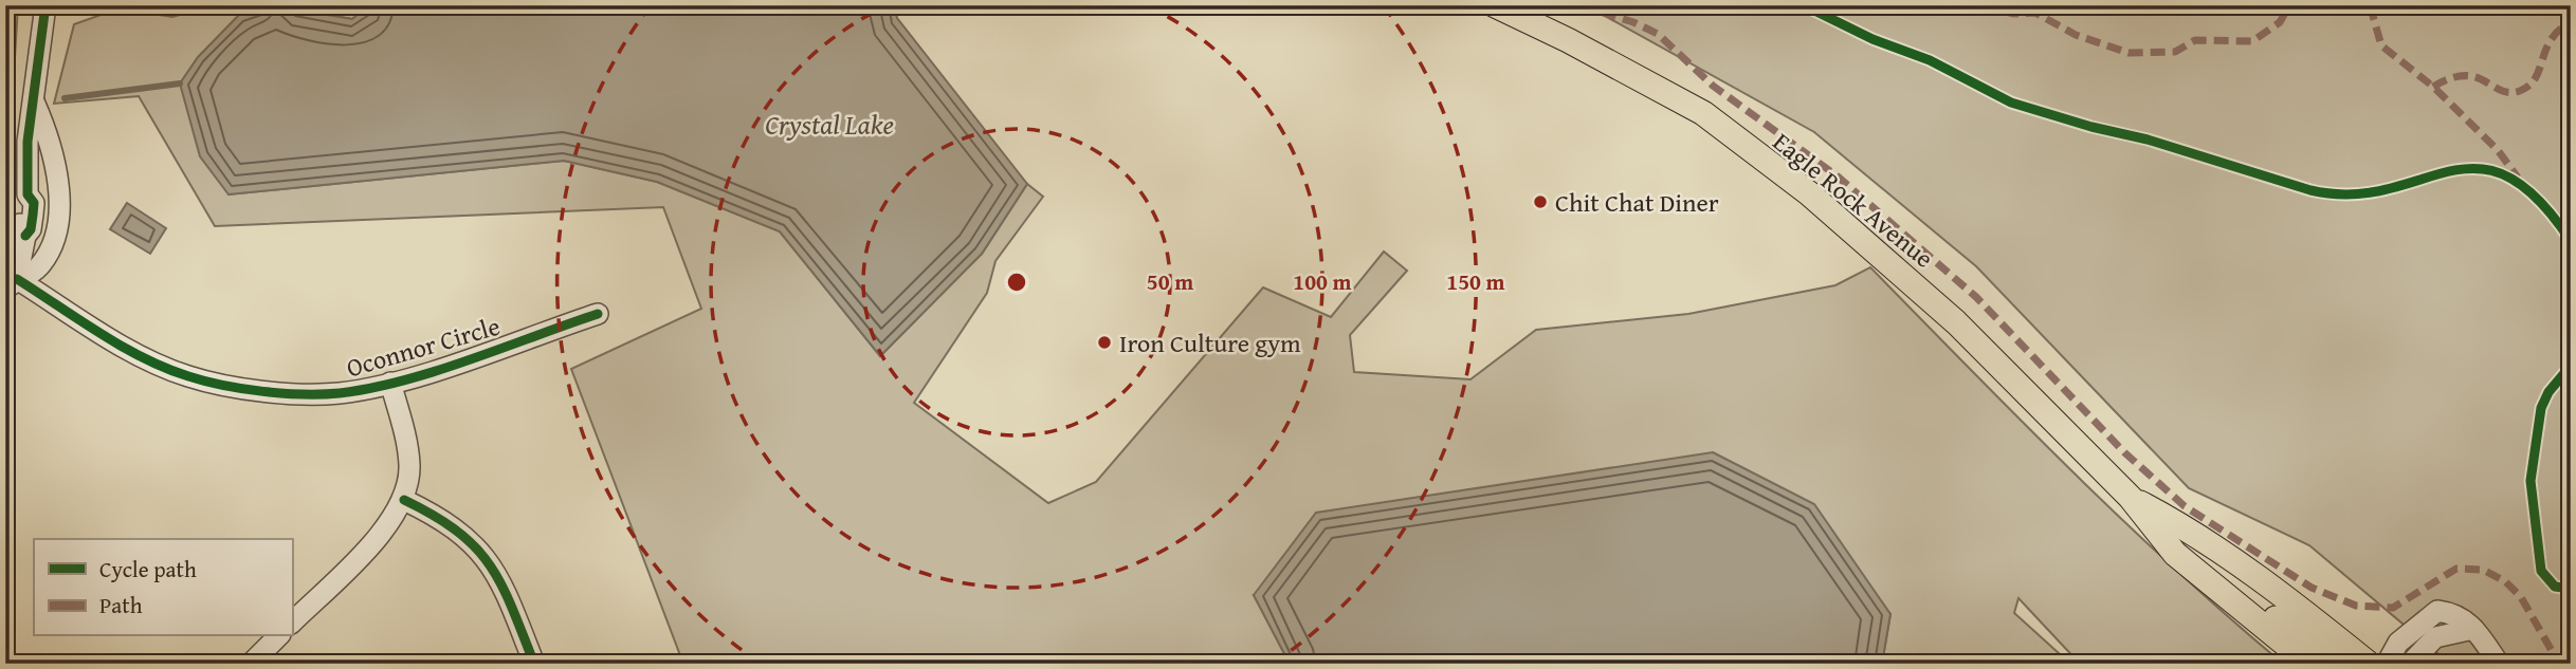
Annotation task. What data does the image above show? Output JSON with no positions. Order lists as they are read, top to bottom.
{
  "streets": {
    "main road": ["Eagle Rock Avenue"],
    "street": ["Oconnor Circle"]
  },
  "water": ["Crystal Lake"],
  "places": ["Chit Chat Diner", "Iron Culture gym"],
  "legend": ["Cycle path", "Path"],
  "rings": ["50 m", "100 m", "150 m"]
}
